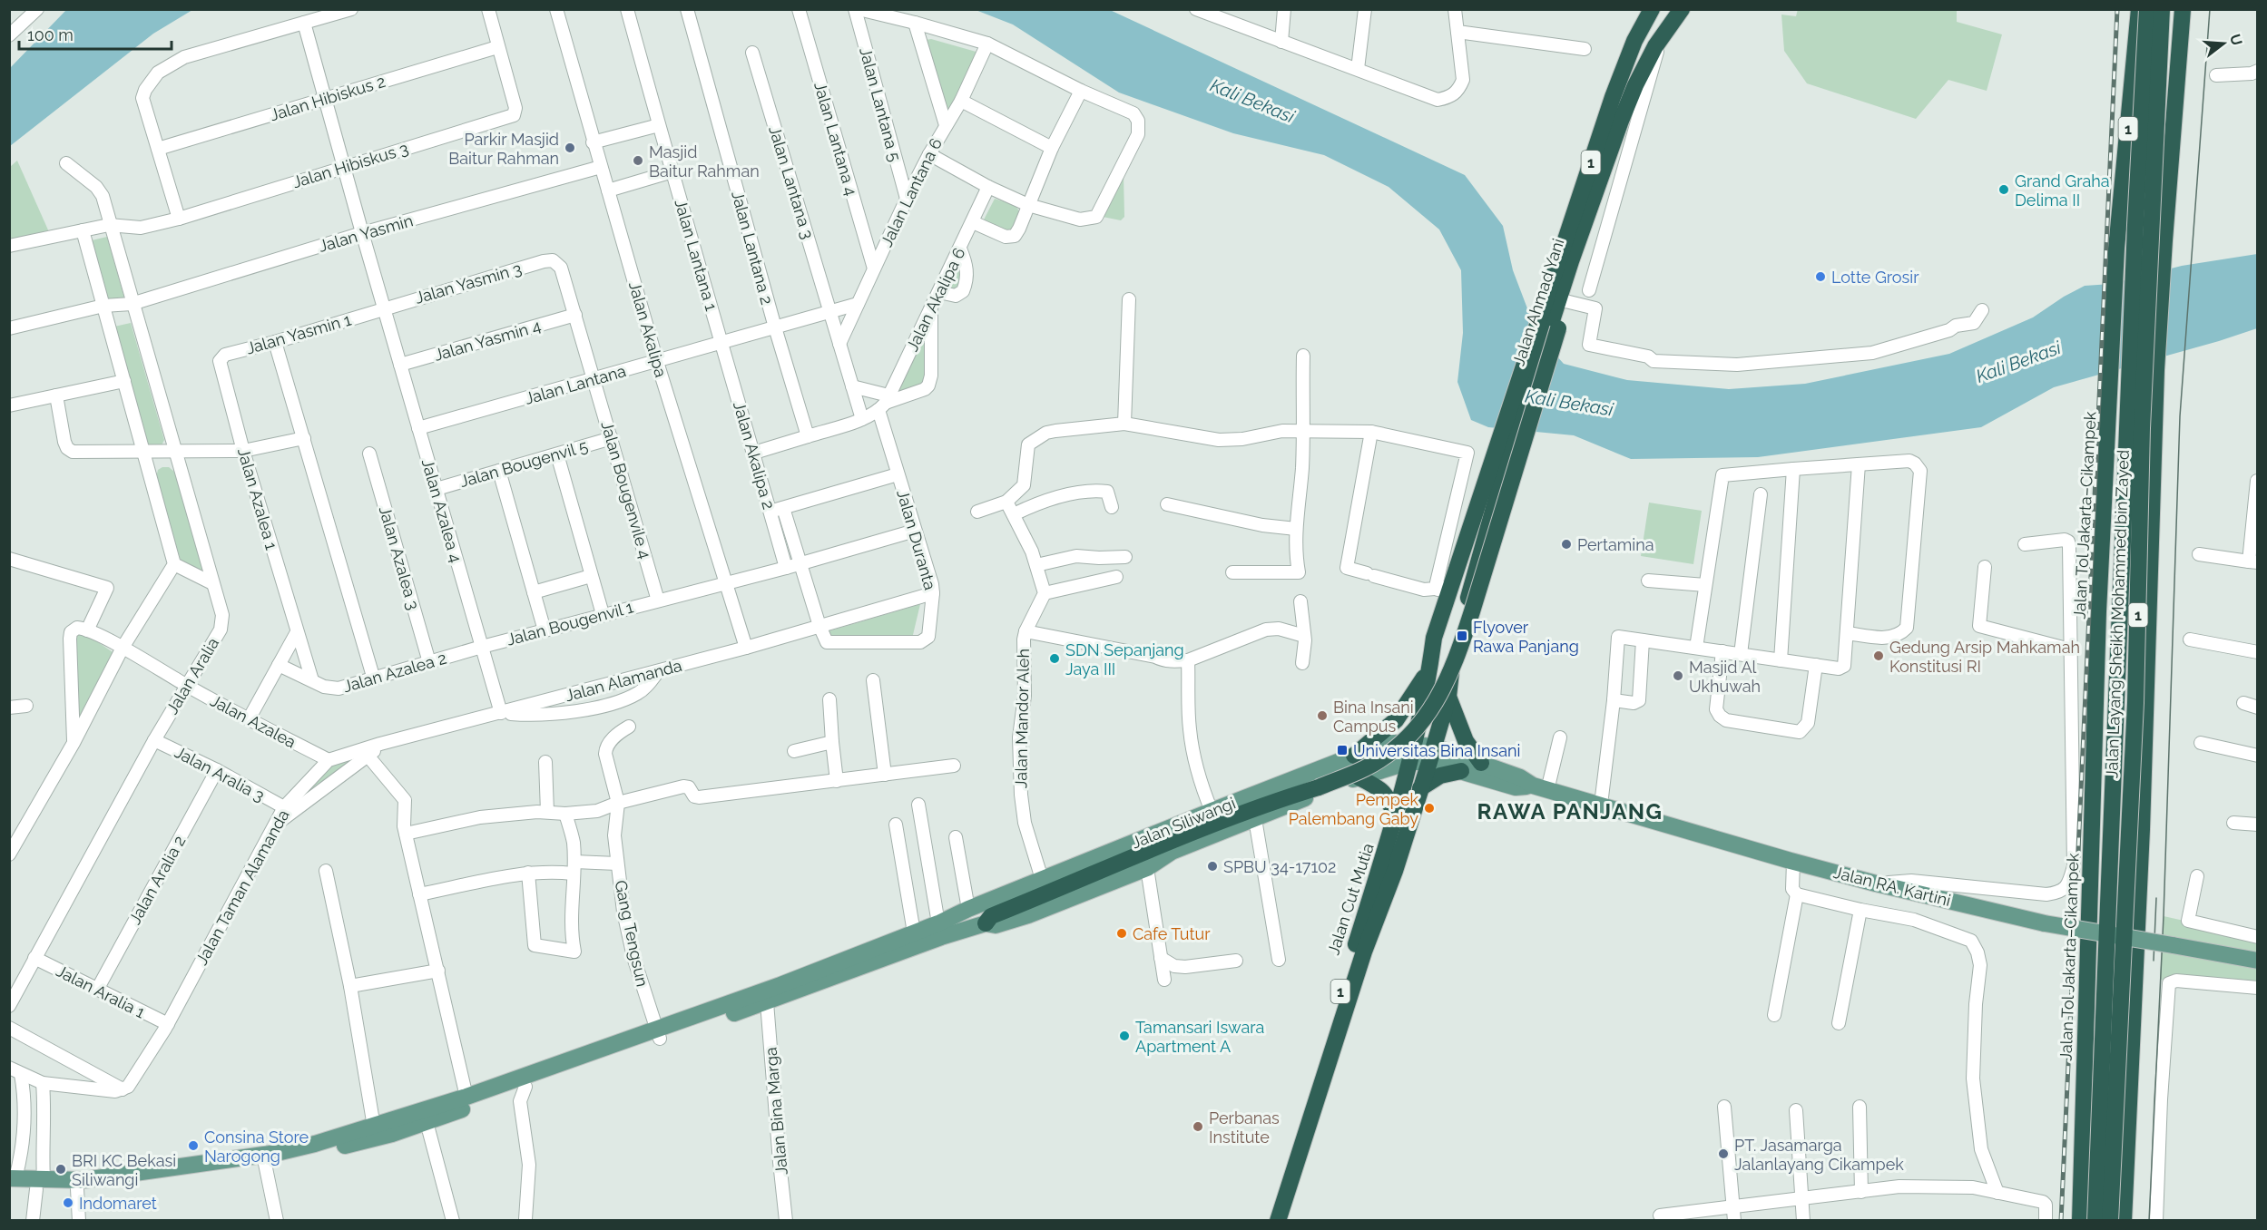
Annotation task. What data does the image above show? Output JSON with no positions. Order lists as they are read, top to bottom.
{
  "streets": {
    "highway": [
      "1",
      "Jalan Ahmad Yani",
      "Jalan Tol Jakarta–Cikampek",
      "Jalan Layang Sheikh Mohammed bin Zayed",
      "Jalan Cut Mutia"
    ],
    "main road": ["Jalan Siliwangi", "Jalan RA. Kartini"],
    "street": [
      "Jalan Hibiskus 2",
      "Jalan Lantana 5",
      "Jalan Lantana 4",
      "Jalan Hibiskus 3",
      "Jalan Lantana 3",
      "Jalan Lantana 6",
      "Jalan Yasmin",
      "Jalan Lantana 2",
      "Jalan Lantana 1",
      "Jalan Yasmin 3",
      "Jalan Akalipa 6",
      "Jalan Akalipa",
      "Jalan Yasmin 1",
      "Jalan Yasmin 4",
      "Jalan Lantana",
      "Jalan Akalipa 2",
      "Jalan Bougenvil 5",
      "Jalan Bougenvile 4",
      "Jalan Azalea 1",
      "Jalan Azalea 4",
      "Jalan Duranta",
      "Jalan Azalea 3",
      "Jalan Bougenvil 1",
      "Jalan Azalea 2",
      "Jalan Aralia",
      "Jalan Alamanda",
      "Jalan Mandor Aleh",
      "Jalan Azalea",
      "Jalan Aralia 3",
      "Jalan Aralia 2",
      "Jalan Taman Alamanda",
      "Gang Tengsun",
      "Jalan Aralia 1",
      "Jalan Bina Marga"
    ]
  },
  "crossings": [
    ["Jalan Hibiskus 2", "Jalan Hibiskus 3"],
    ["Jalan Hibiskus 2", "Jalan Azalea 4"],
    ["Jalan Lantana 5", "Jalan Lantana 6"],
    ["Jalan Lantana 4", "Jalan Lantana 6"],
    ["Jalan Hibiskus 3", "Jalan Azalea 4"],
    ["Jalan Hibiskus 3", "Jalan Aralia"],
    ["Jalan Lantana 3", "Jalan Lantana 6"],
    ["Jalan Lantana 3", "Jalan Lantana"],
    ["Jalan Lantana 6", "Jalan Lantana"],
    ["Jalan Yasmin", "Jalan Akalipa"],
    ["Jalan Yasmin", "Jalan Azalea 4"],
    ["Jalan Yasmin", "Jalan Aralia"],
    ["Jalan Lantana 2", "Jalan Lantana"],
    ["Jalan Lantana 1", "Jalan Lantana"],
    ["Jalan Lantana 1", "Jalan Akalipa 2"],
    ["Jalan Yasmin 3", "Jalan Yasmin 1"],
    ["Jalan Yasmin 3", "Jalan Bougenvile 4"],
    ["Jalan Yasmin 3", "Jalan Azalea 4"],
    ["Jalan Akalipa 6", "Jalan Duranta"],
    ["Jalan Ahmad Yani", "Jalan Siliwangi"],
    ["Jalan Ahmad Yani", "Jalan RA. Kartini"],
    ["Jalan Ahmad Yani", "Jalan Cut Mutia"],
    ["Jalan Akalipa", "Jalan Lantana"],
    ["Jalan Akalipa", "Jalan Bougenvil 1"],
    ["Jalan Akalipa", "Jalan Alamanda"],
    ["Jalan Yasmin 1", "Jalan Azalea 1"],
    ["Jalan Yasmin 1", "Jalan Azalea 4"],
    ["Jalan Yasmin 4", "Jalan Bougenvile 4"],
    ["Jalan Yasmin 4", "Jalan Azalea 4"],
    ["Jalan Lantana", "Jalan Akalipa 2"],
    ["Jalan Lantana", "Jalan Bougenvile 4"],
    ["Jalan Lantana", "Jalan Azalea 4"],
    ["Jalan Akalipa 2", "Jalan Bougenvil 1"],
    ["Jalan Bougenvil 5", "Jalan Bougenvile 4"],
    ["Jalan Bougenvil 5", "Jalan Azalea 4"],
    ["Jalan Bougenvile 4", "Jalan Bougenvil 1"],
    ["Jalan Azalea 1", "Jalan Azalea 2"],
    ["Jalan Azalea 4", "Jalan Bougenvil 1"],
    ["Jalan Azalea 4", "Jalan Azalea 2"],
    ["Jalan Azalea 4", "Jalan Alamanda"],
    ["Jalan Azalea 4", "Jalan Taman Alamanda"],
    ["Jalan Duranta", "Jalan Bougenvil 1"],
    ["Jalan Azalea 3", "Jalan Azalea 2"],
    ["Jalan Bougenvil 1", "Jalan Azalea 2"],
    ["Jalan Aralia", "Jalan Azalea"],
    ["Jalan Aralia", "Jalan Aralia 3"],
    ["Jalan Aralia", "Jalan Aralia 1"],
    ["Jalan Alamanda", "Jalan Taman Alamanda"],
    ["Jalan Mandor Aleh", "Jalan Siliwangi"],
    ["Jalan Azalea", "Jalan Taman Alamanda"],
    ["Jalan Aralia 3", "Jalan Aralia 2"],
    ["Jalan Aralia 3", "Jalan Taman Alamanda"],
    ["Jalan Siliwangi", "Jalan RA. Kartini"],
    ["Jalan Siliwangi", "Jalan Cut Mutia"],
    ["Jalan Aralia 2", "Jalan Aralia 1"],
    ["Jalan RA. Kartini", "Jalan Cut Mutia"],
    ["Jalan Taman Alamanda", "Jalan Aralia 1"]
  ],
  "districts": ["RAWA PANJANG"],
  "water": ["Kali Bekasi"],
  "places": {
    "other": [
      "Parkir Masjid Baitur Rahman",
      "Masjid Baitur Rahman",
      "Grand Graha Delima II",
      "Lotte Grosir",
      "Pertamina",
      "Gedung Arsip Mahkamah Konstitusi RI",
      "SDN Sepanjang Jaya III",
      "Masjid Al Ukhuwah",
      "Bina Insani Campus",
      "Pempek Palembang Gaby",
      "SPBU 34-17102",
      "Cafe Tutur",
      "Tamansari Iswara Apartment A",
      "Perbanas Institute",
      "Consina Store Narogong",
      "PT. Jasamarga Jalanlayang Cikampek",
      "BRI KC Bekasi Siliwangi",
      "Indomaret"
    ],
    "transit": ["Flyover Rawa Panjang", "Universitas Bina Insani"]
  },
  "scale_bar": "100 m",
  "north": "right"
}
